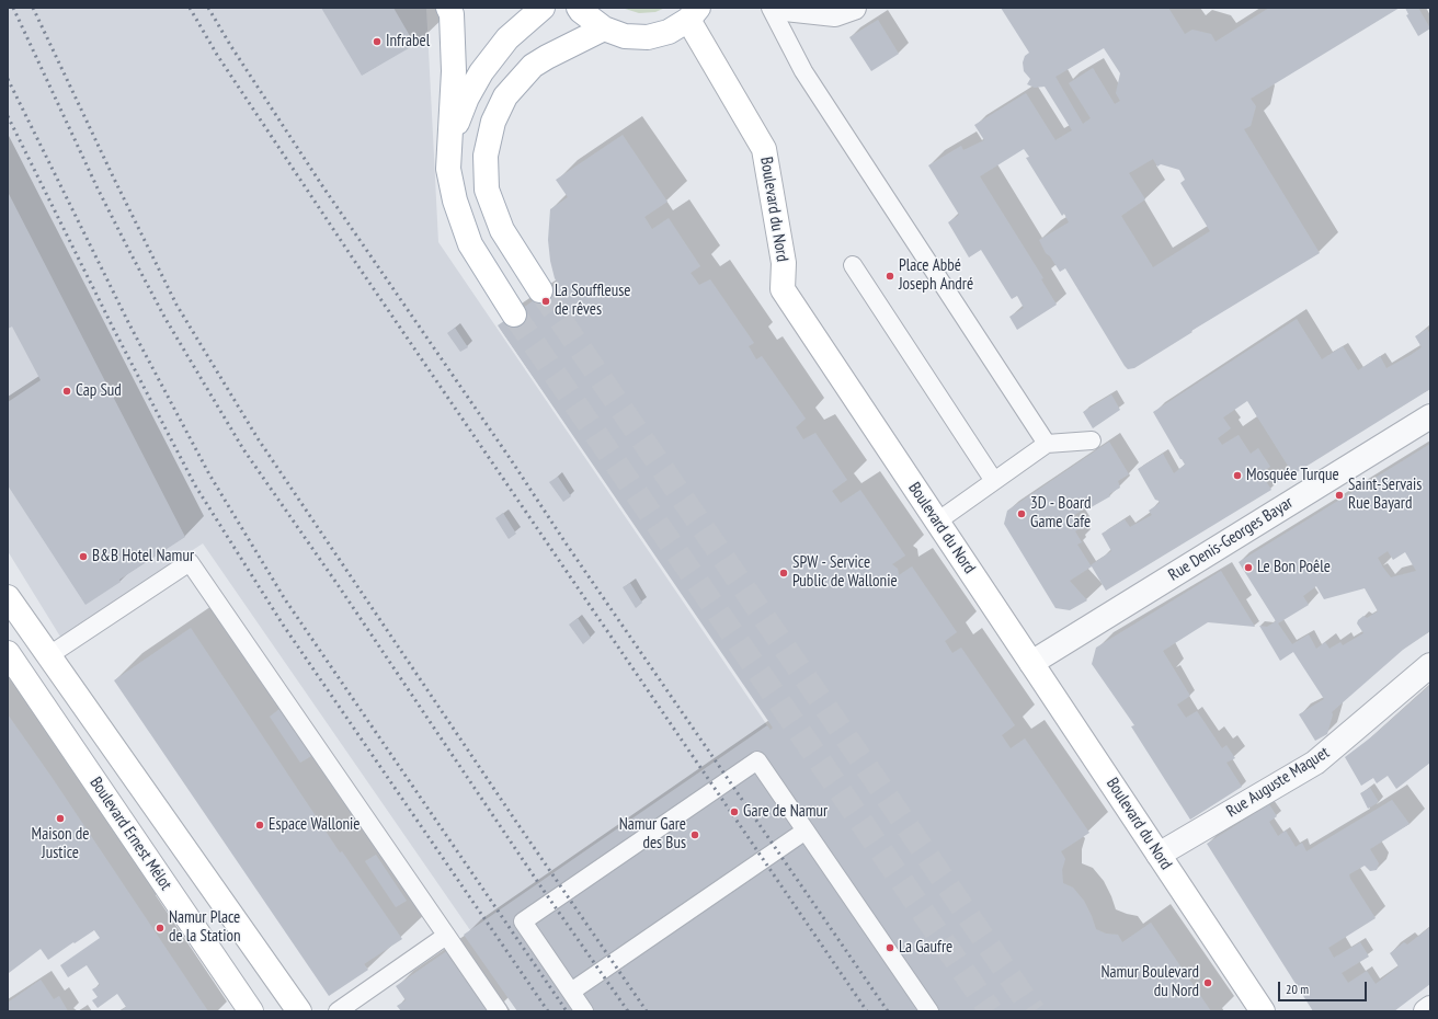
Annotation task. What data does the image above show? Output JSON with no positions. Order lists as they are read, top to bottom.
{
  "streets": {
    "main road": ["Boulevard du Nord", "Boulevard Ernest Mélot"],
    "street": ["Rue Denis-Georges Bayar", "Rue Auguste Maquet"]
  },
  "crossings": [
    ["Boulevard du Nord", "Rue Denis-Georges Bayar"],
    ["Boulevard du Nord", "Rue Auguste Maquet"]
  ],
  "places": [
    "Infrabel",
    "Place Abbé Joseph André",
    "La Souffleuse de rêves",
    "Cap Sud",
    "Mosquée Turque",
    "Saint-Servais Rue Bayard",
    "3D - Board Game Cafe",
    "B&B Hotel Namur",
    "Le Bon Poêle",
    "SPW - Service Public de Wallonie",
    "Gare de Namur",
    "Maison de Justice",
    "Espace Wallonie",
    "Namur Gare des Bus",
    "Namur Place de la Station",
    "La Gaufre",
    "Namur Boulevard du Nord"
  ],
  "scale_bar": "20 m"
}
